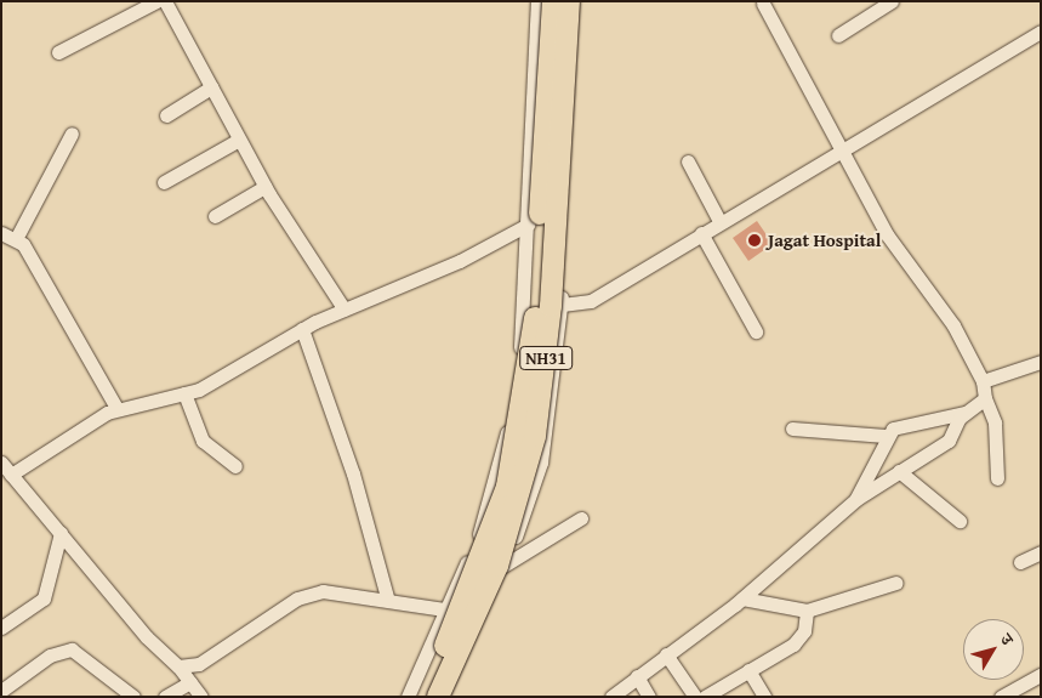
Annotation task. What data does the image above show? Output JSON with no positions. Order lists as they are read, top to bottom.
{
  "streets": {
    "highway": ["NH31"]
  },
  "places": ["Jagat Hospital"],
  "north": "top right"
}
